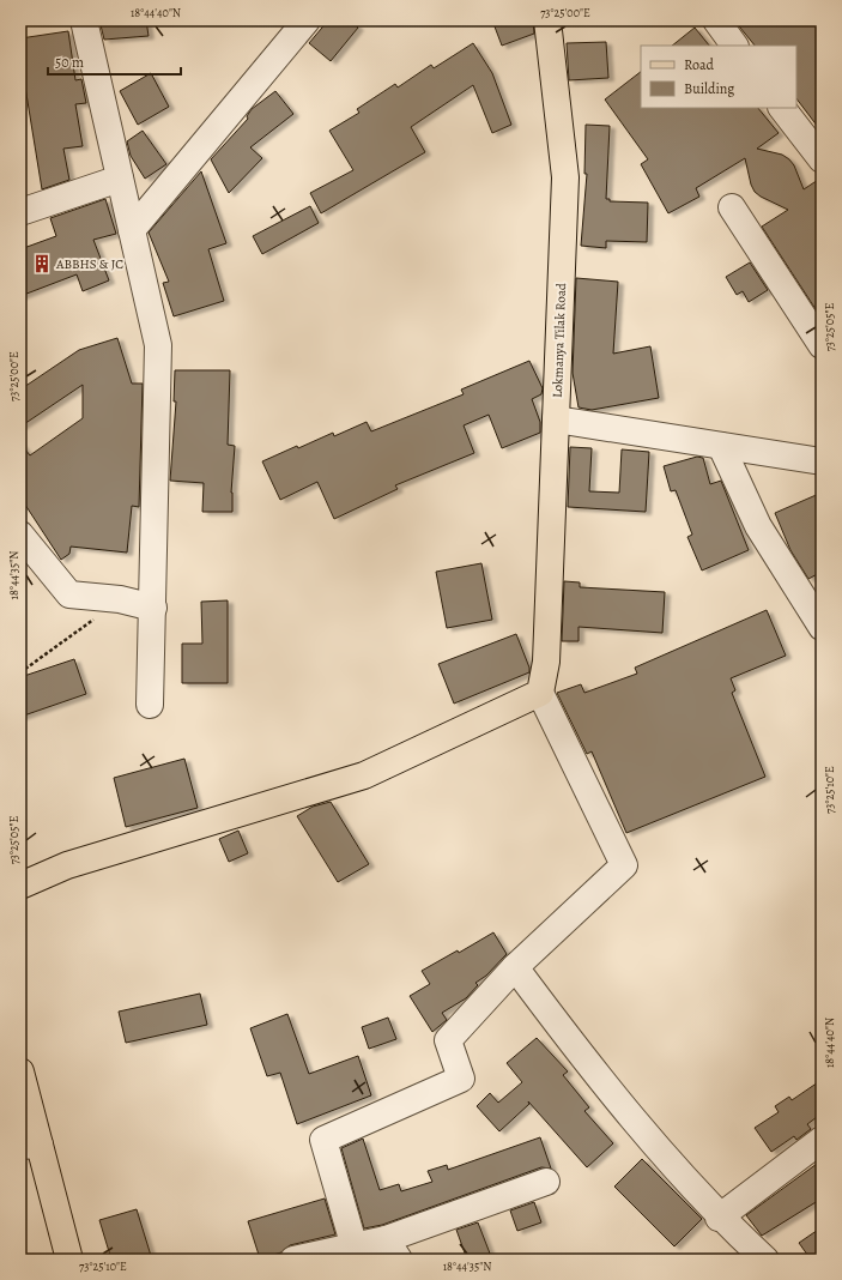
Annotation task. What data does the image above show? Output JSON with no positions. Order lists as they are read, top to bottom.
{
  "streets": {
    "main road": ["Lokmanya Tilak Road"]
  },
  "places": {
    "building": ["ABBHS & JC"]
  },
  "legend": ["Road", "Building"],
  "scale_bar": "50 m",
  "coordinates": [
    "18°44'40\"N",
    "73°25'00\"E",
    "73°25'05\"E",
    "18°44'35\"N",
    "73°25'10\"E"
  ]
}
